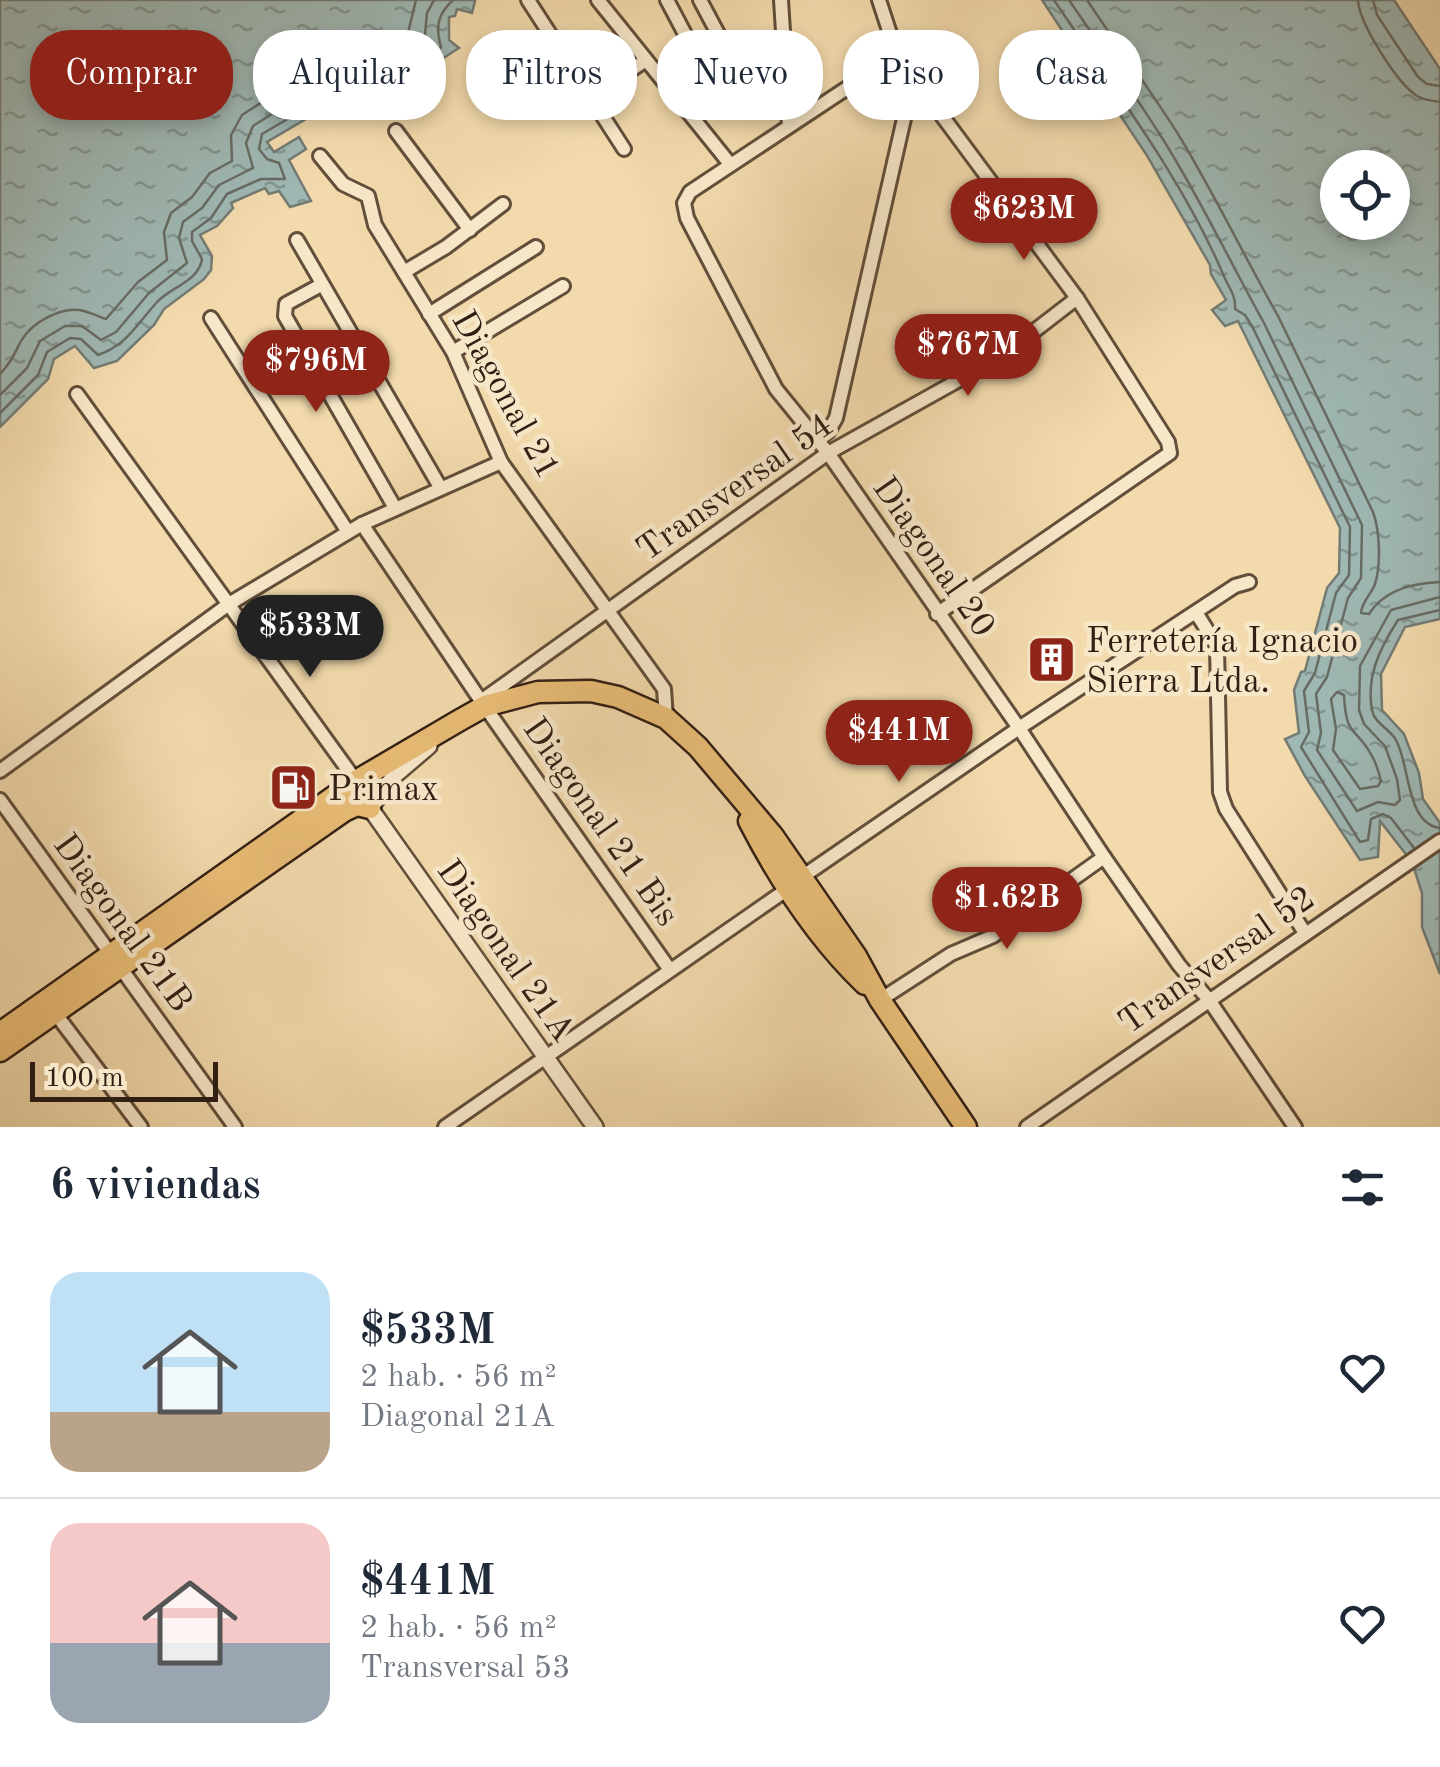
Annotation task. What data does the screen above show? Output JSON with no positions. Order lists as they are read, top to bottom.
{
  "streets": {
    "street": [
      "Diagonal 21",
      "Transversal 54",
      "Diagonal 20",
      "Diagonal 21 Bis",
      "Diagonal 21B",
      "Diagonal 21A",
      "Transversal 52"
    ]
  },
  "crossings": [
    ["Diagonal 21", "Transversal 54"],
    ["Transversal 54", "Diagonal 20"],
    ["Transversal 54", "Diagonal 21 Bis"],
    ["Diagonal 20", "Transversal 52"]
  ],
  "places": {
    "building": ["Ferretería Ignacio Sierra Ltda."],
    "fuel station": ["Primax"]
  },
  "scale_bar": "100 m",
  "page": {
    "chip": [
      "Comprar",
      "Alquilar",
      "Filtros",
      "Nuevo",
      "Piso",
      "Casa"
    ],
    "price": [
      "$623M",
      "$767M",
      "$796M",
      "$533M",
      "$441M",
      "$1.62B"
    ],
    "scale": "100 m",
    "heading": "6 viviendas",
    "list": [
      {
        "name": "$533M",
        "note": "2 hab. · 56 m² · Diagonal 21A"
      },
      {
        "name": "$441M",
        "note": "2 hab. · 56 m² · Transversal 53"
      }
    ]
  }
}
